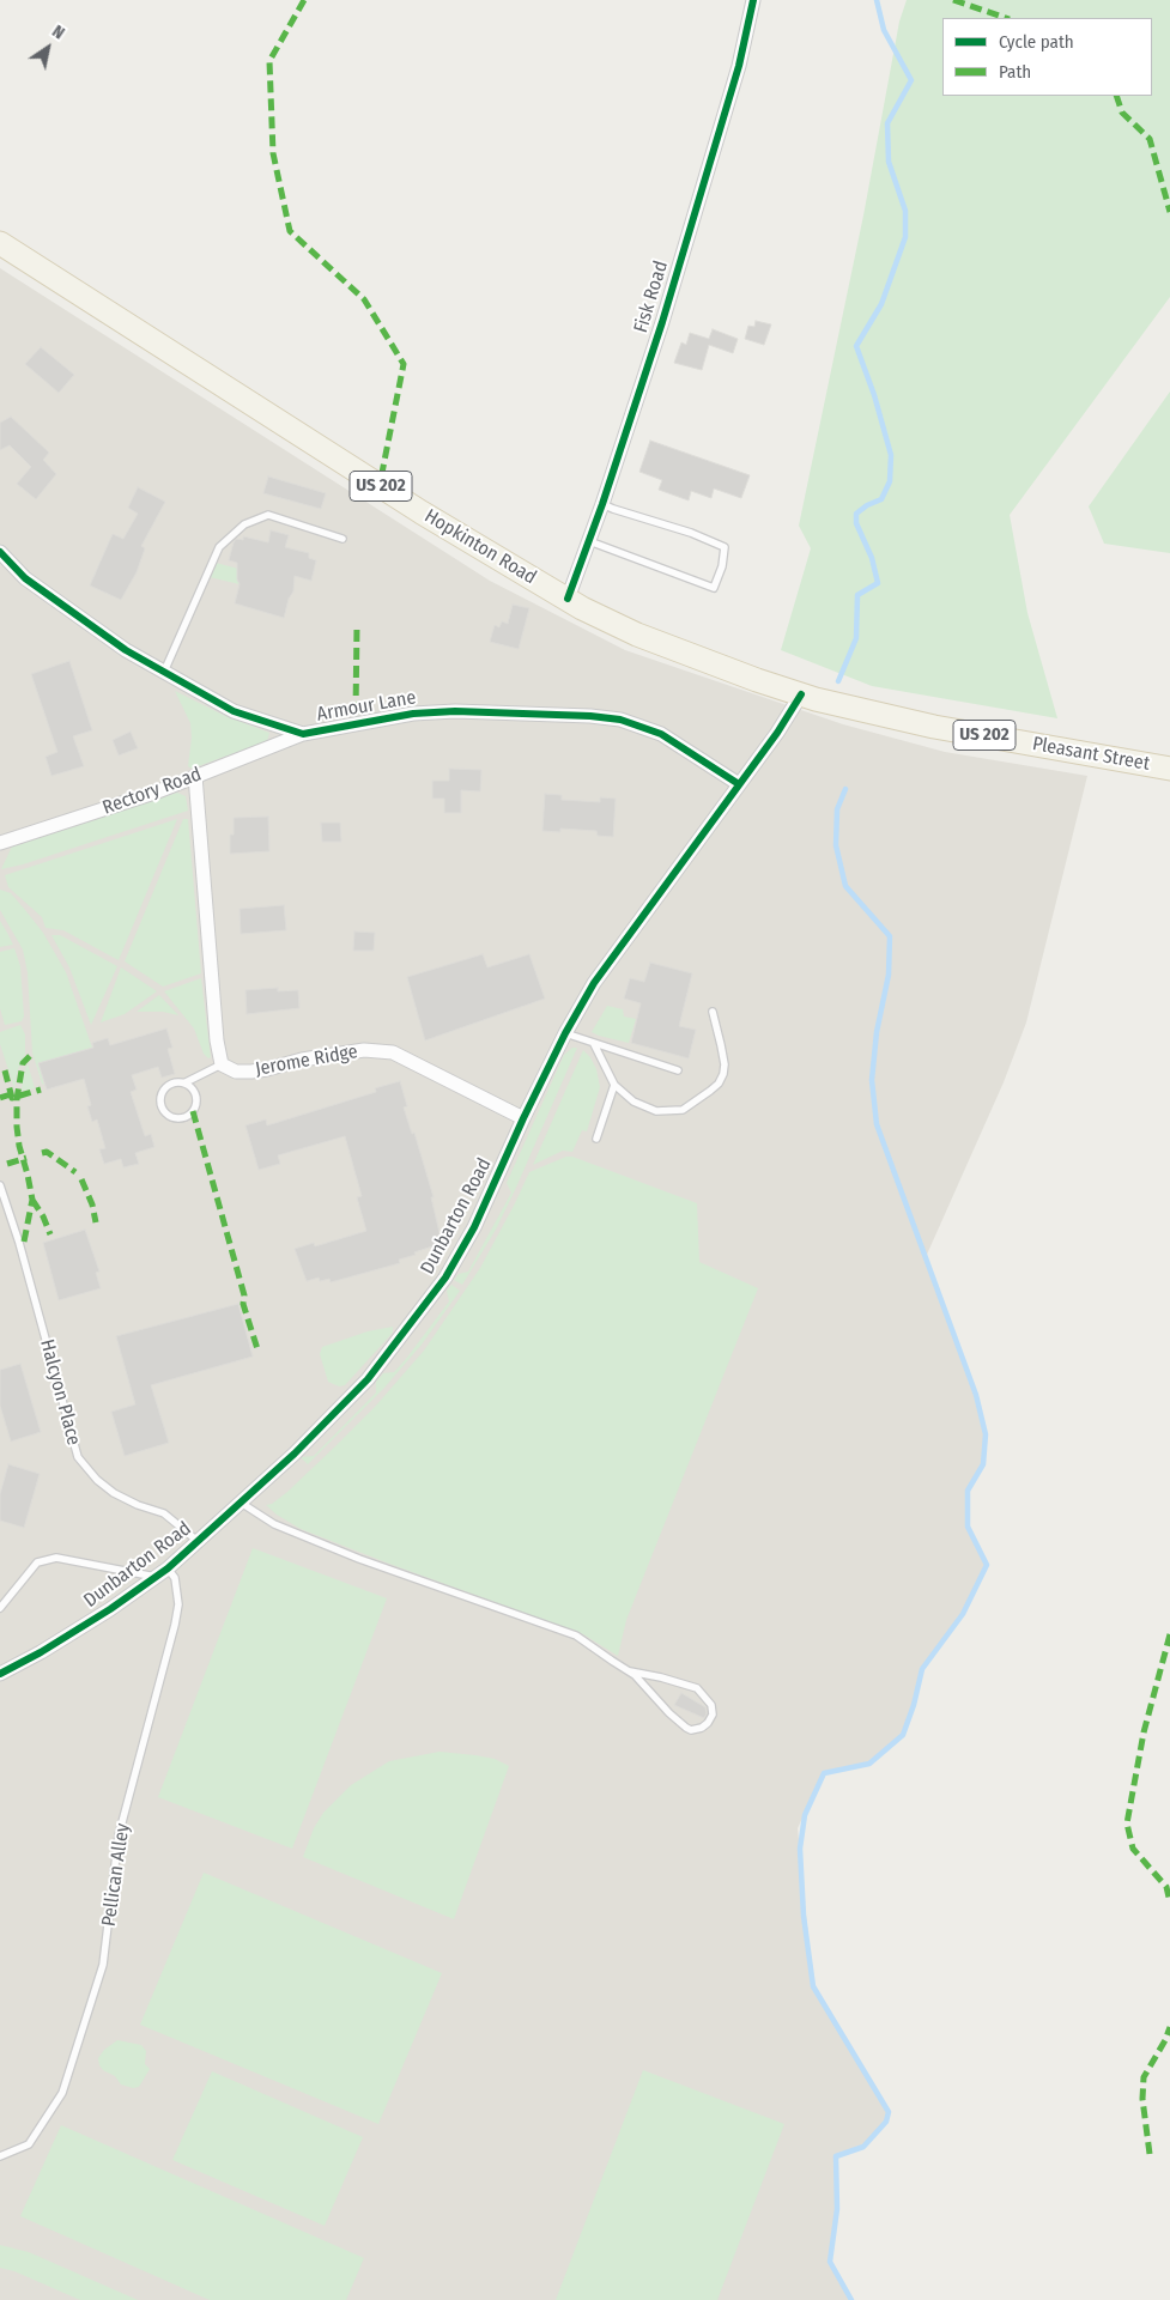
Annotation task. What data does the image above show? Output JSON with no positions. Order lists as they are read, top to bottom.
{
  "streets": {
    "main road": ["US 202", "Hopkinton Road", "Pleasant Street"],
    "street": [
      "Fisk Road",
      "Armour Lane",
      "Rectory Road",
      "Jerome Ridge",
      "Dunbarton Road"
    ],
    "lane": ["Halcyon Place", "Pellican Alley"]
  },
  "crossings": [
    ["Fisk Road", "Hopkinton Road"],
    ["Hopkinton Road", "Pleasant Street"],
    ["Hopkinton Road", "Dunbarton Road"],
    ["Armour Lane", "Rectory Road"],
    ["Armour Lane", "Dunbarton Road"],
    ["Pleasant Street", "Dunbarton Road"],
    ["Jerome Ridge", "Dunbarton Road"],
    ["Dunbarton Road", "Halcyon Place"],
    ["Dunbarton Road", "Pellican Alley"]
  ],
  "legend": ["Cycle path", "Path"],
  "north": "top right"
}
